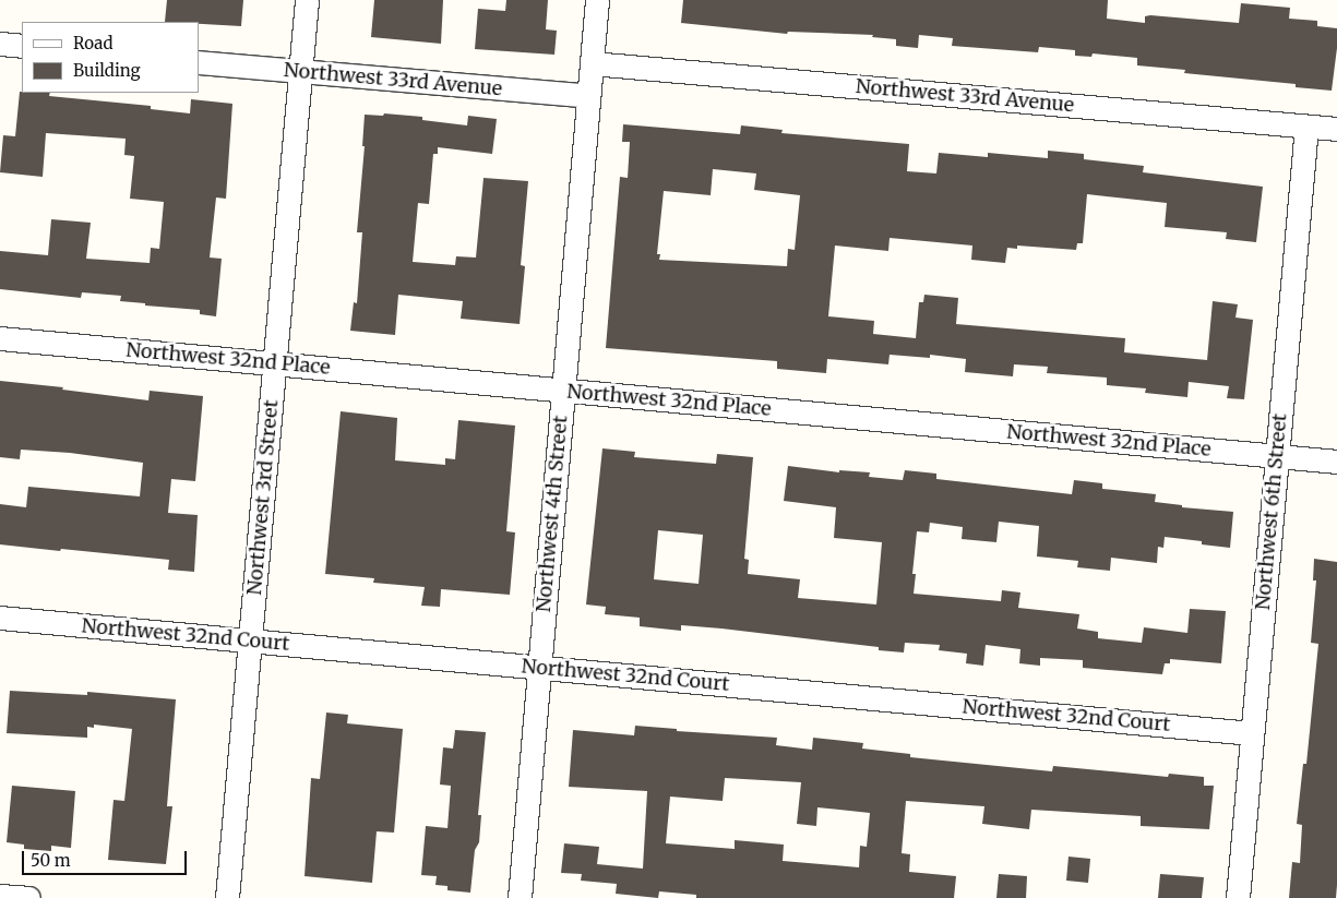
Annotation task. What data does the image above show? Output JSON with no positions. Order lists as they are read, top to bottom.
{
  "streets": {
    "street": [
      "Northwest 33rd Avenue",
      "Northwest 32nd Place",
      "Northwest 3rd Street",
      "Northwest 6th Street",
      "Northwest 4th Street",
      "Northwest 32nd Court"
    ]
  },
  "crossings": [
    ["Northwest 33rd Avenue", "Northwest 3rd Street"],
    ["Northwest 33rd Avenue", "Northwest 6th Street"],
    ["Northwest 33rd Avenue", "Northwest 4th Street"],
    ["Northwest 32nd Place", "Northwest 3rd Street"],
    ["Northwest 32nd Place", "Northwest 6th Street"],
    ["Northwest 32nd Place", "Northwest 4th Street"],
    ["Northwest 3rd Street", "Northwest 32nd Court"],
    ["Northwest 6th Street", "Northwest 32nd Court"],
    ["Northwest 4th Street", "Northwest 32nd Court"]
  ],
  "legend": ["Road", "Building"],
  "scale_bar": "50 m"
}
